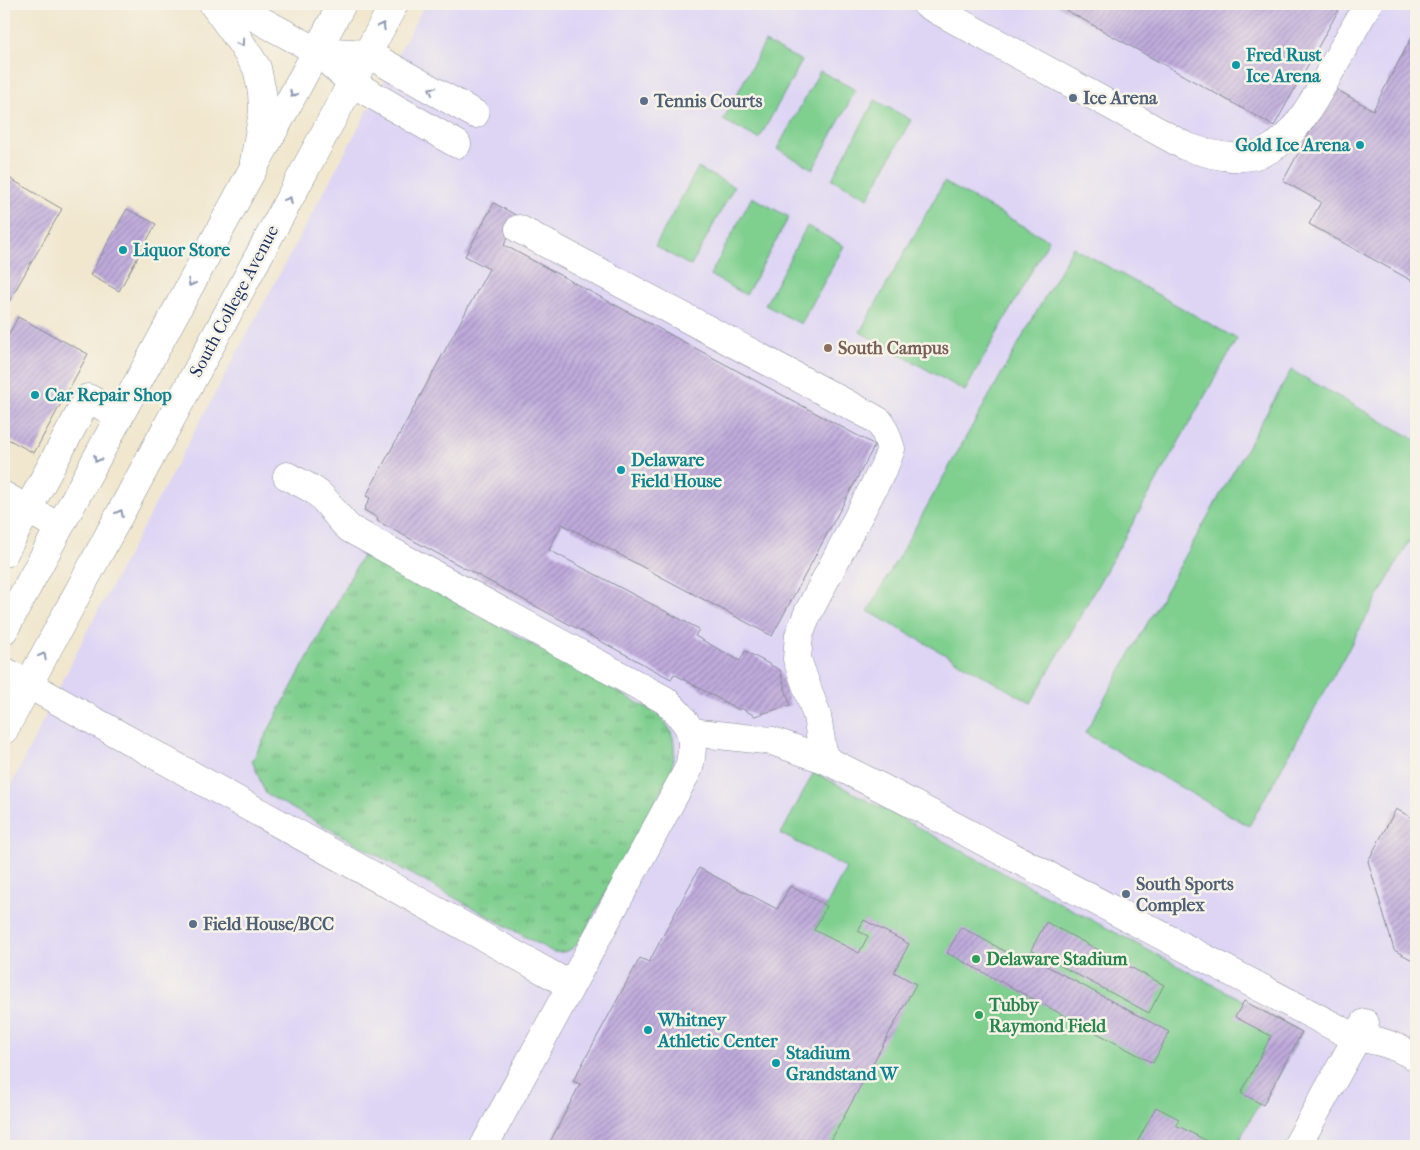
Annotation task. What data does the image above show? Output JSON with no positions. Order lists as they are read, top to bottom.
{
  "streets": {
    "street": ["South College Avenue"]
  },
  "places": [
    "Fred Rust Ice Arena",
    "Ice Arena",
    "Tennis Courts",
    "Gold Ice Arena",
    "Liquor Store",
    "South Campus",
    "Car Repair Shop",
    "Delaware Field House",
    "South Sports Complex",
    "Field House/BCC",
    "Delaware Stadium",
    "Tubby Raymond Field",
    "Whitney Athletic Center",
    "Stadium Grandstand W"
  ]
}
